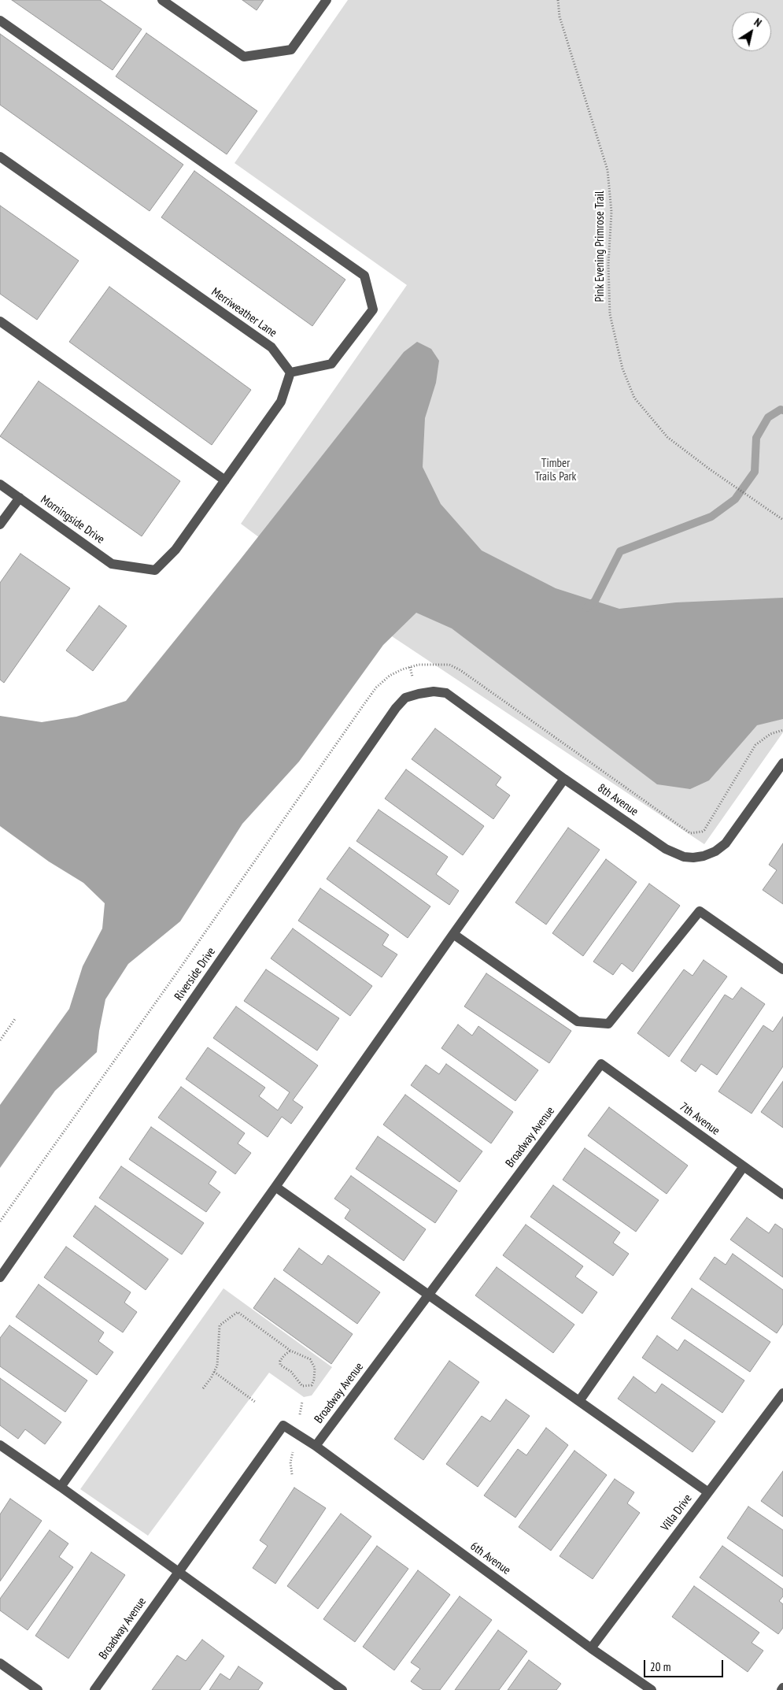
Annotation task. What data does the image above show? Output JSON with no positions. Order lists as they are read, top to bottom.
{
  "streets": {
    "street": [
      "Merriweather Lane",
      "Morningside Drive",
      "8th Avenue",
      "Riverside Drive",
      "7th Avenue",
      "Broadway Avenue",
      "Villa Drive",
      "6th Avenue"
    ],
    "path": ["Pink Evening Primrose Trail"]
  },
  "crossings": [
    ["8th Avenue", "Riverside Drive"],
    ["7th Avenue", "Broadway Avenue"],
    ["Broadway Avenue", "6th Avenue"],
    ["Villa Drive", "6th Avenue"]
  ],
  "parks": ["Timber Trails Park"],
  "scale_bar": "20 m",
  "north": "top right"
}
